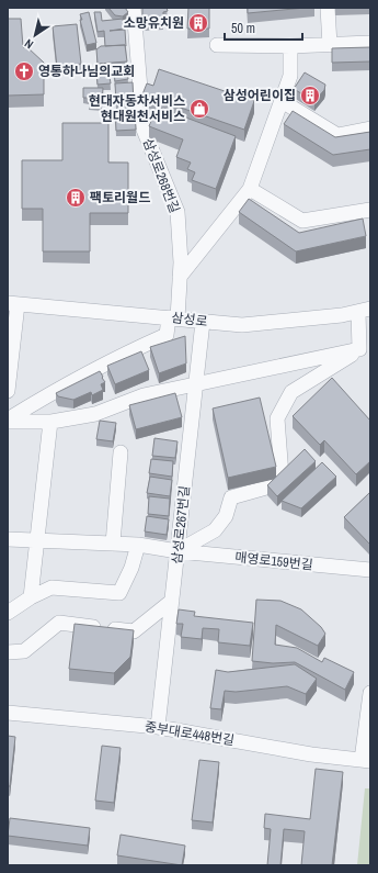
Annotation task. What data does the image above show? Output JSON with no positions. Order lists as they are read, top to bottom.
{
  "streets": {
    "street": [
      "삼성로268번길",
      "삼성로",
      "삼성로267번길",
      "매영로159번길",
      "중부대로448번길"
    ]
  },
  "crossings": [
    ["삼성로268번길", "삼성로"],
    ["삼성로", "삼성로267번길"],
    ["삼성로267번길", "매영로159번길"],
    ["삼성로267번길", "중부대로448번길"]
  ],
  "places": {
    "building": ["소망유치원", "삼성어린이집", "팩토리월드"],
    "church": ["영통하나님의교회"],
    "shop": ["현대자동차서비스 현대원천서비스"]
  },
  "scale_bar": "50 m",
  "north": "bottom left"
}
